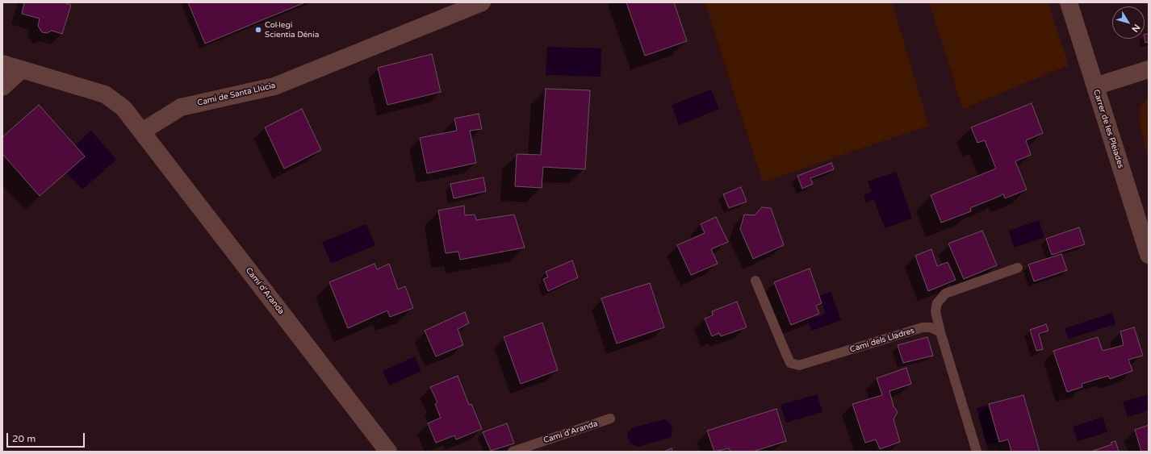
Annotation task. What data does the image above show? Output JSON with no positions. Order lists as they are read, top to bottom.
{
  "streets": {
    "street": ["Camí de Santa Llúcia", "Carrer de les Pleiades", "Camí d'Aranda"],
    "lane": ["Camí dels Lladres"]
  },
  "crossings": [
    ["Camí de Santa Llúcia", "Camí d'Aranda"]
  ],
  "places": ["Col·legi Scientia Dénia"],
  "scale_bar": "20 m",
  "north": "bottom right"
}
